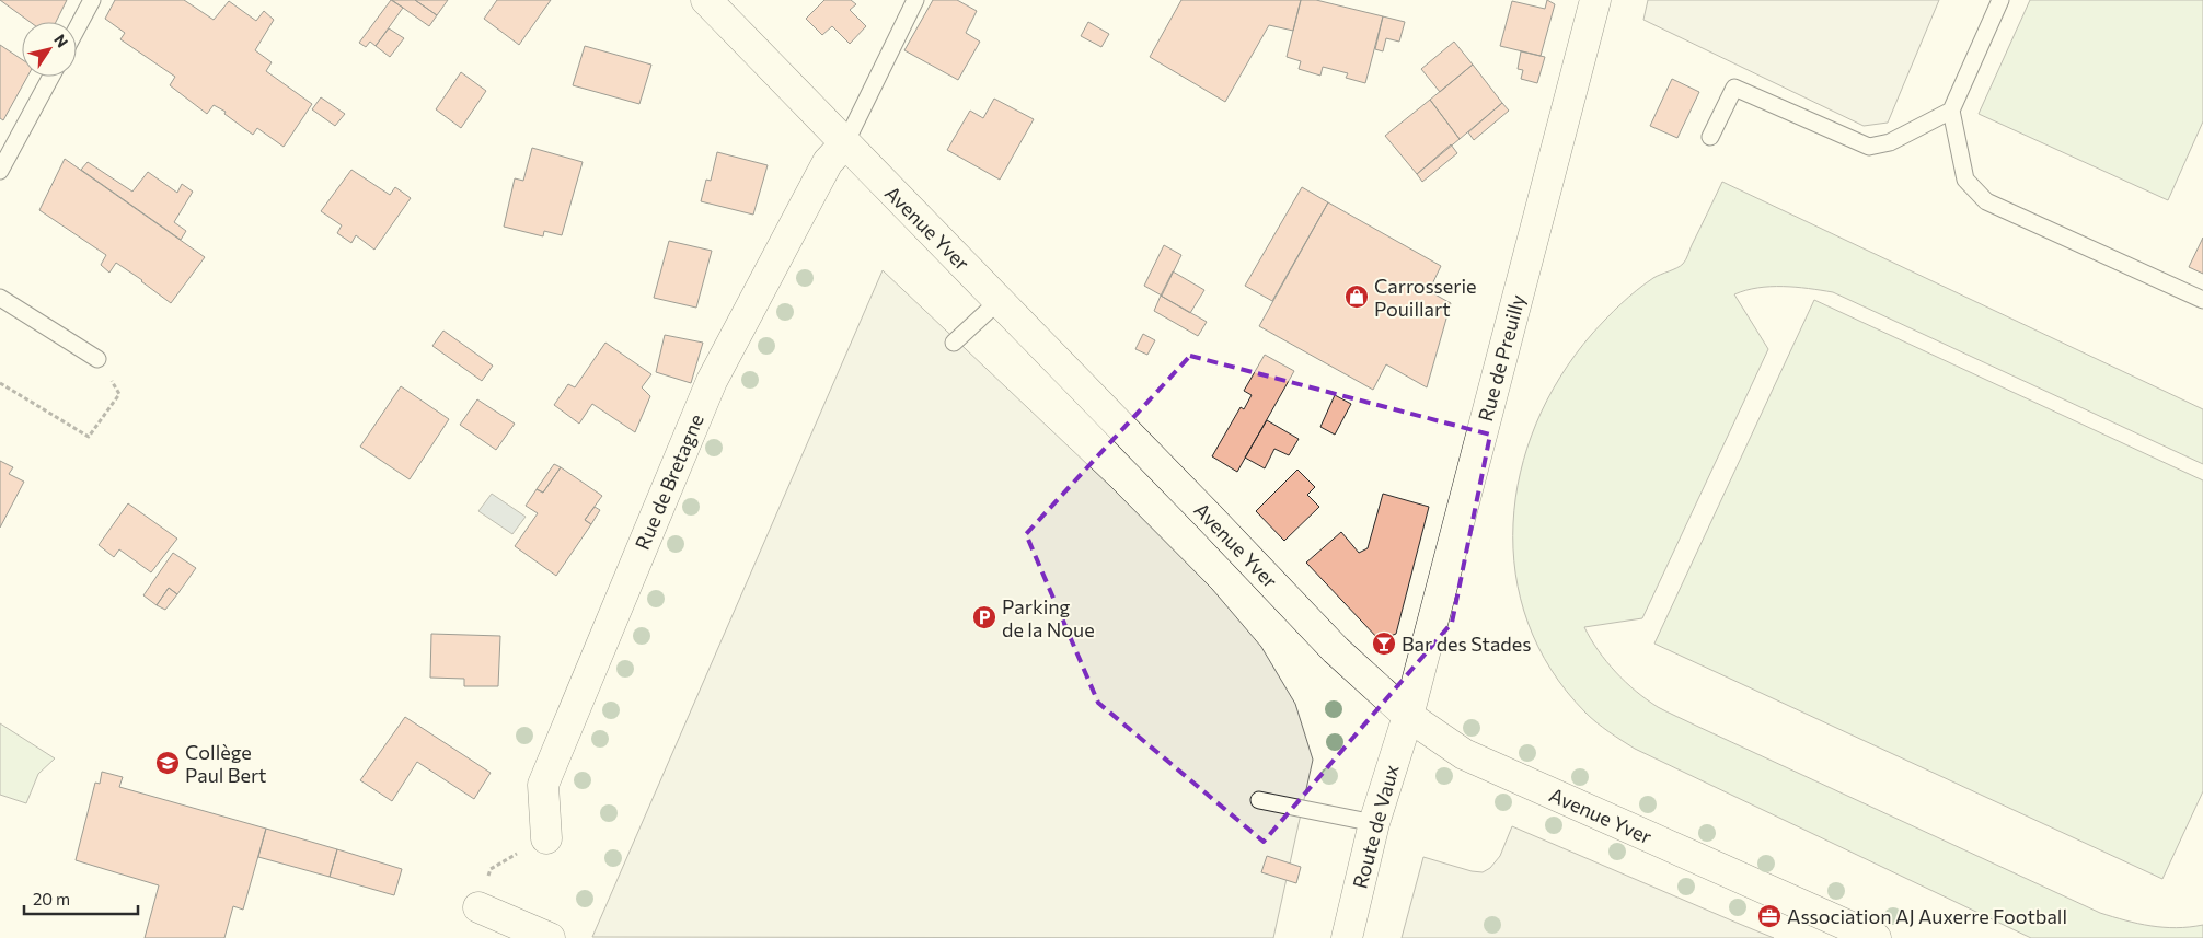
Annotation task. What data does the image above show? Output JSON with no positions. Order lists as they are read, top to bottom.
{
  "streets": {
    "street": [
      "Avenue Yver",
      "Rue de Preuilly",
      "Rue de Bretagne",
      "Route de Vaux"
    ]
  },
  "crossings": [
    ["Avenue Yver", "Rue de Preuilly"],
    ["Avenue Yver", "Rue de Bretagne"],
    ["Avenue Yver", "Route de Vaux"],
    ["Rue de Preuilly", "Route de Vaux"]
  ],
  "places": {
    "shop": ["Carrosserie Pouillart"],
    "parking": ["Parking de la Noue"],
    "bar": ["Bar des Stades"],
    "school or university": ["Collège Paul Bert"],
    "office": ["Association AJ Auxerre Football"]
  },
  "scale_bar": "20 m",
  "north": "top right"
}
